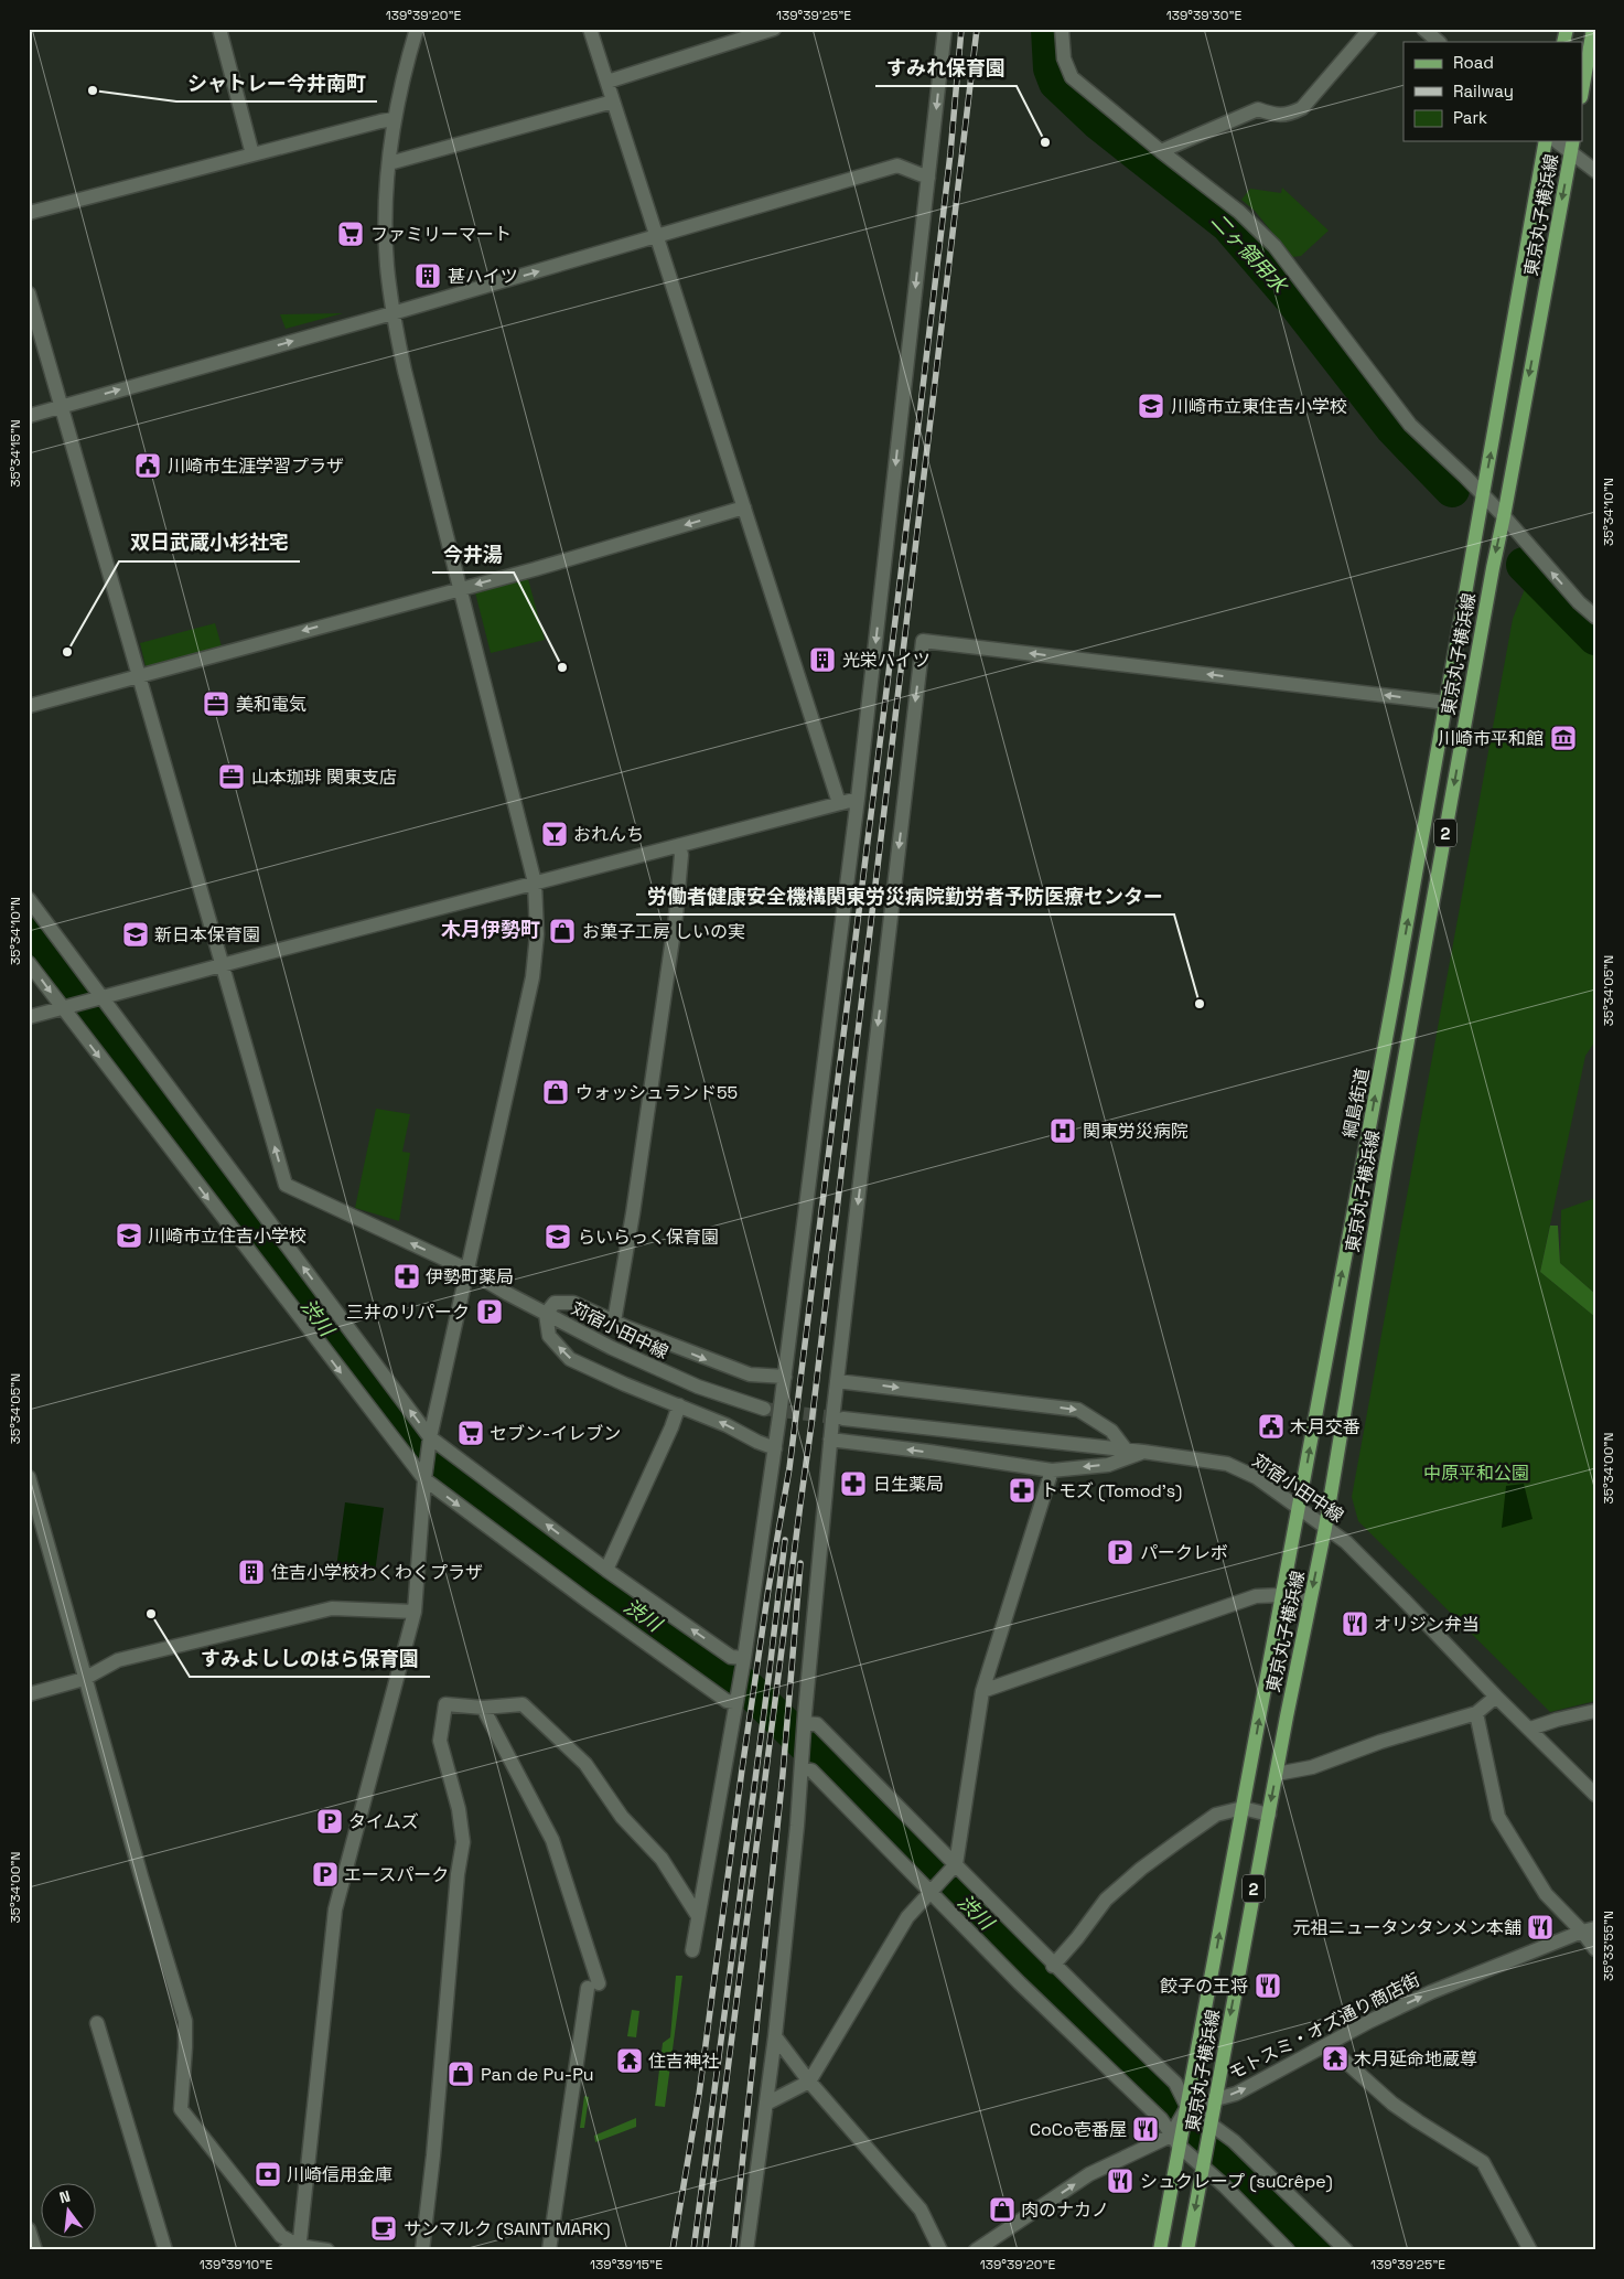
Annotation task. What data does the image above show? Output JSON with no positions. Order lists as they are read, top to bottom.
{
  "streets": {
    "main road": ["東京丸子横浜線", "2", "綱島街道"],
    "street": ["苅宿小田中線", "モトスミ・オズ通り商店街"]
  },
  "crossings": [
    ["東京丸子横浜線", "綱島街道"],
    ["東京丸子横浜線", "苅宿小田中線"],
    ["東京丸子横浜線", "モトスミ・オズ通り商店街"],
    ["綱島街道", "苅宿小田中線"]
  ],
  "one_way": ["綱島街道", "モトスミ・オズ通り商店街"],
  "districts": ["木月伊勢町"],
  "water": ["二ヶ領用水", "渋川"],
  "parks": ["中原平和公園"],
  "places": {
    "other": [
      "シャトレー今井南町",
      "すみれ保育園",
      "双日武蔵小杉社宅",
      "今井湯",
      "労働者健康安全機構関東労災病院勤労者予防医療センター",
      "すみよししのはら保育園"
    ],
    "supermarket": ["ファミリーマート", "セブン-イレブン"],
    "building": ["甚ハイツ", "光栄ハイツ", "住吉小学校わくわくプラザ"],
    "school or university": [
      "川崎市立東住吉小学校",
      "新日本保育園",
      "川崎市立住吉小学校",
      "らいらっく保育園"
    ],
    "public building": ["川崎市生涯学習プラザ", "木月交番"],
    "office": ["美和電気", "山本珈琲 関東支店"],
    "museum": ["川崎市平和館"],
    "bar": ["おれんち"],
    "shop": [
      "お菓子工房 しいの実",
      "ウォッシュランド55",
      "Pan de Pu-Pu",
      "肉のナカノ"
    ],
    "hospital": ["関東労災病院"],
    "pharmacy": ["伊勢町薬局", "日生薬局", "トモズ (Tomod's)"],
    "parking": [
      "三井のリパーク",
      "パークレボ",
      "タイムズ",
      "エースパーク"
    ],
    "restaurant": [
      "オリジン弁当",
      "元祖ニュータンタンメン本舗",
      "餃子の王将",
      "CoCo壱番屋",
      "シュクレープ (suCrêpe)"
    ],
    "temple": ["木月延命地蔵尊", "住吉神社"],
    "bank": ["川崎信用金庫"],
    "cafe": ["サンマルク (SAINT MARK)"]
  },
  "legend": ["Road", "Railway", "Park"],
  "north": "top",
  "coordinates": [
    "139°39'20\"E",
    "139°39'25\"E",
    "139°39'30\"E",
    "35°34'15\"N",
    "35°34'10\"N",
    "35°34'05\"N",
    "35°34'00\"N",
    "35°33'55\"N",
    "139°39'10\"E",
    "139°39'15\"E"
  ]
}
